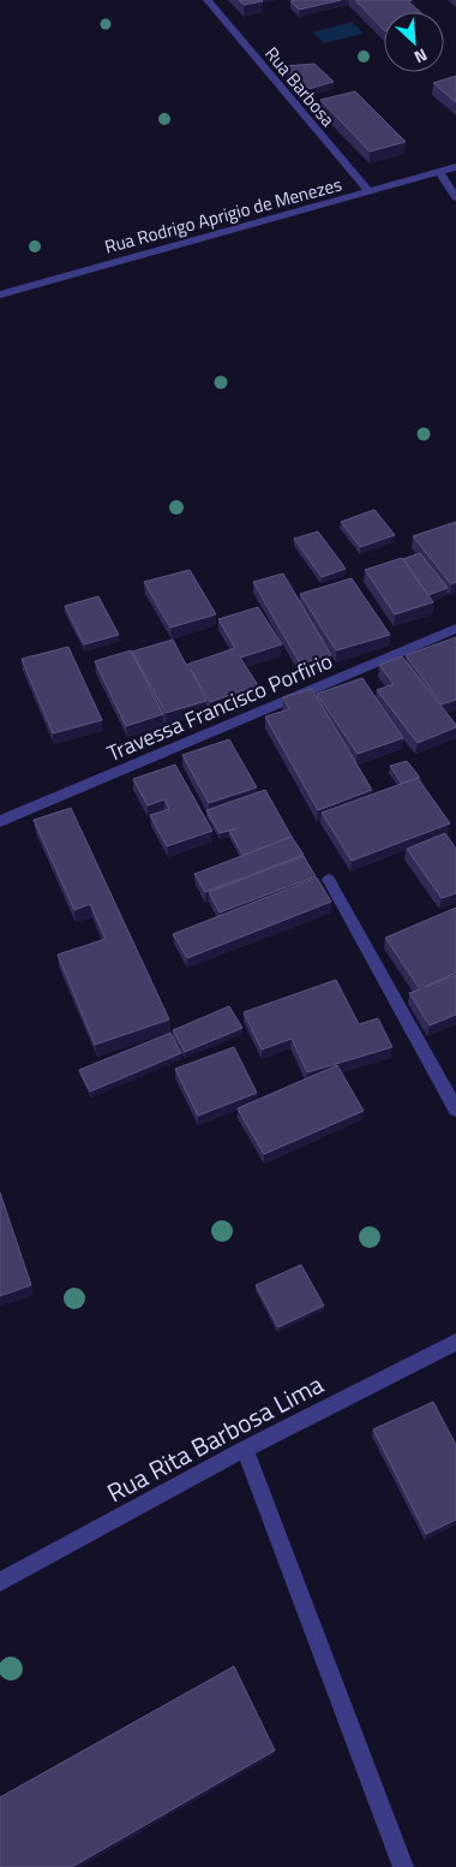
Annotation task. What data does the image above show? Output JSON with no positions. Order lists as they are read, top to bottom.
{
  "streets": {
    "street": [
      "Rua Barbosa",
      "Rua Rodrigo Aprigio de Menezes",
      "Travessa Francisco Porfirio",
      "Rua Rita Barbosa Lima"
    ]
  },
  "crossings": [
    ["Rua Barbosa", "Rua Rodrigo Aprigio de Menezes"]
  ],
  "north": "bottom right"
}
